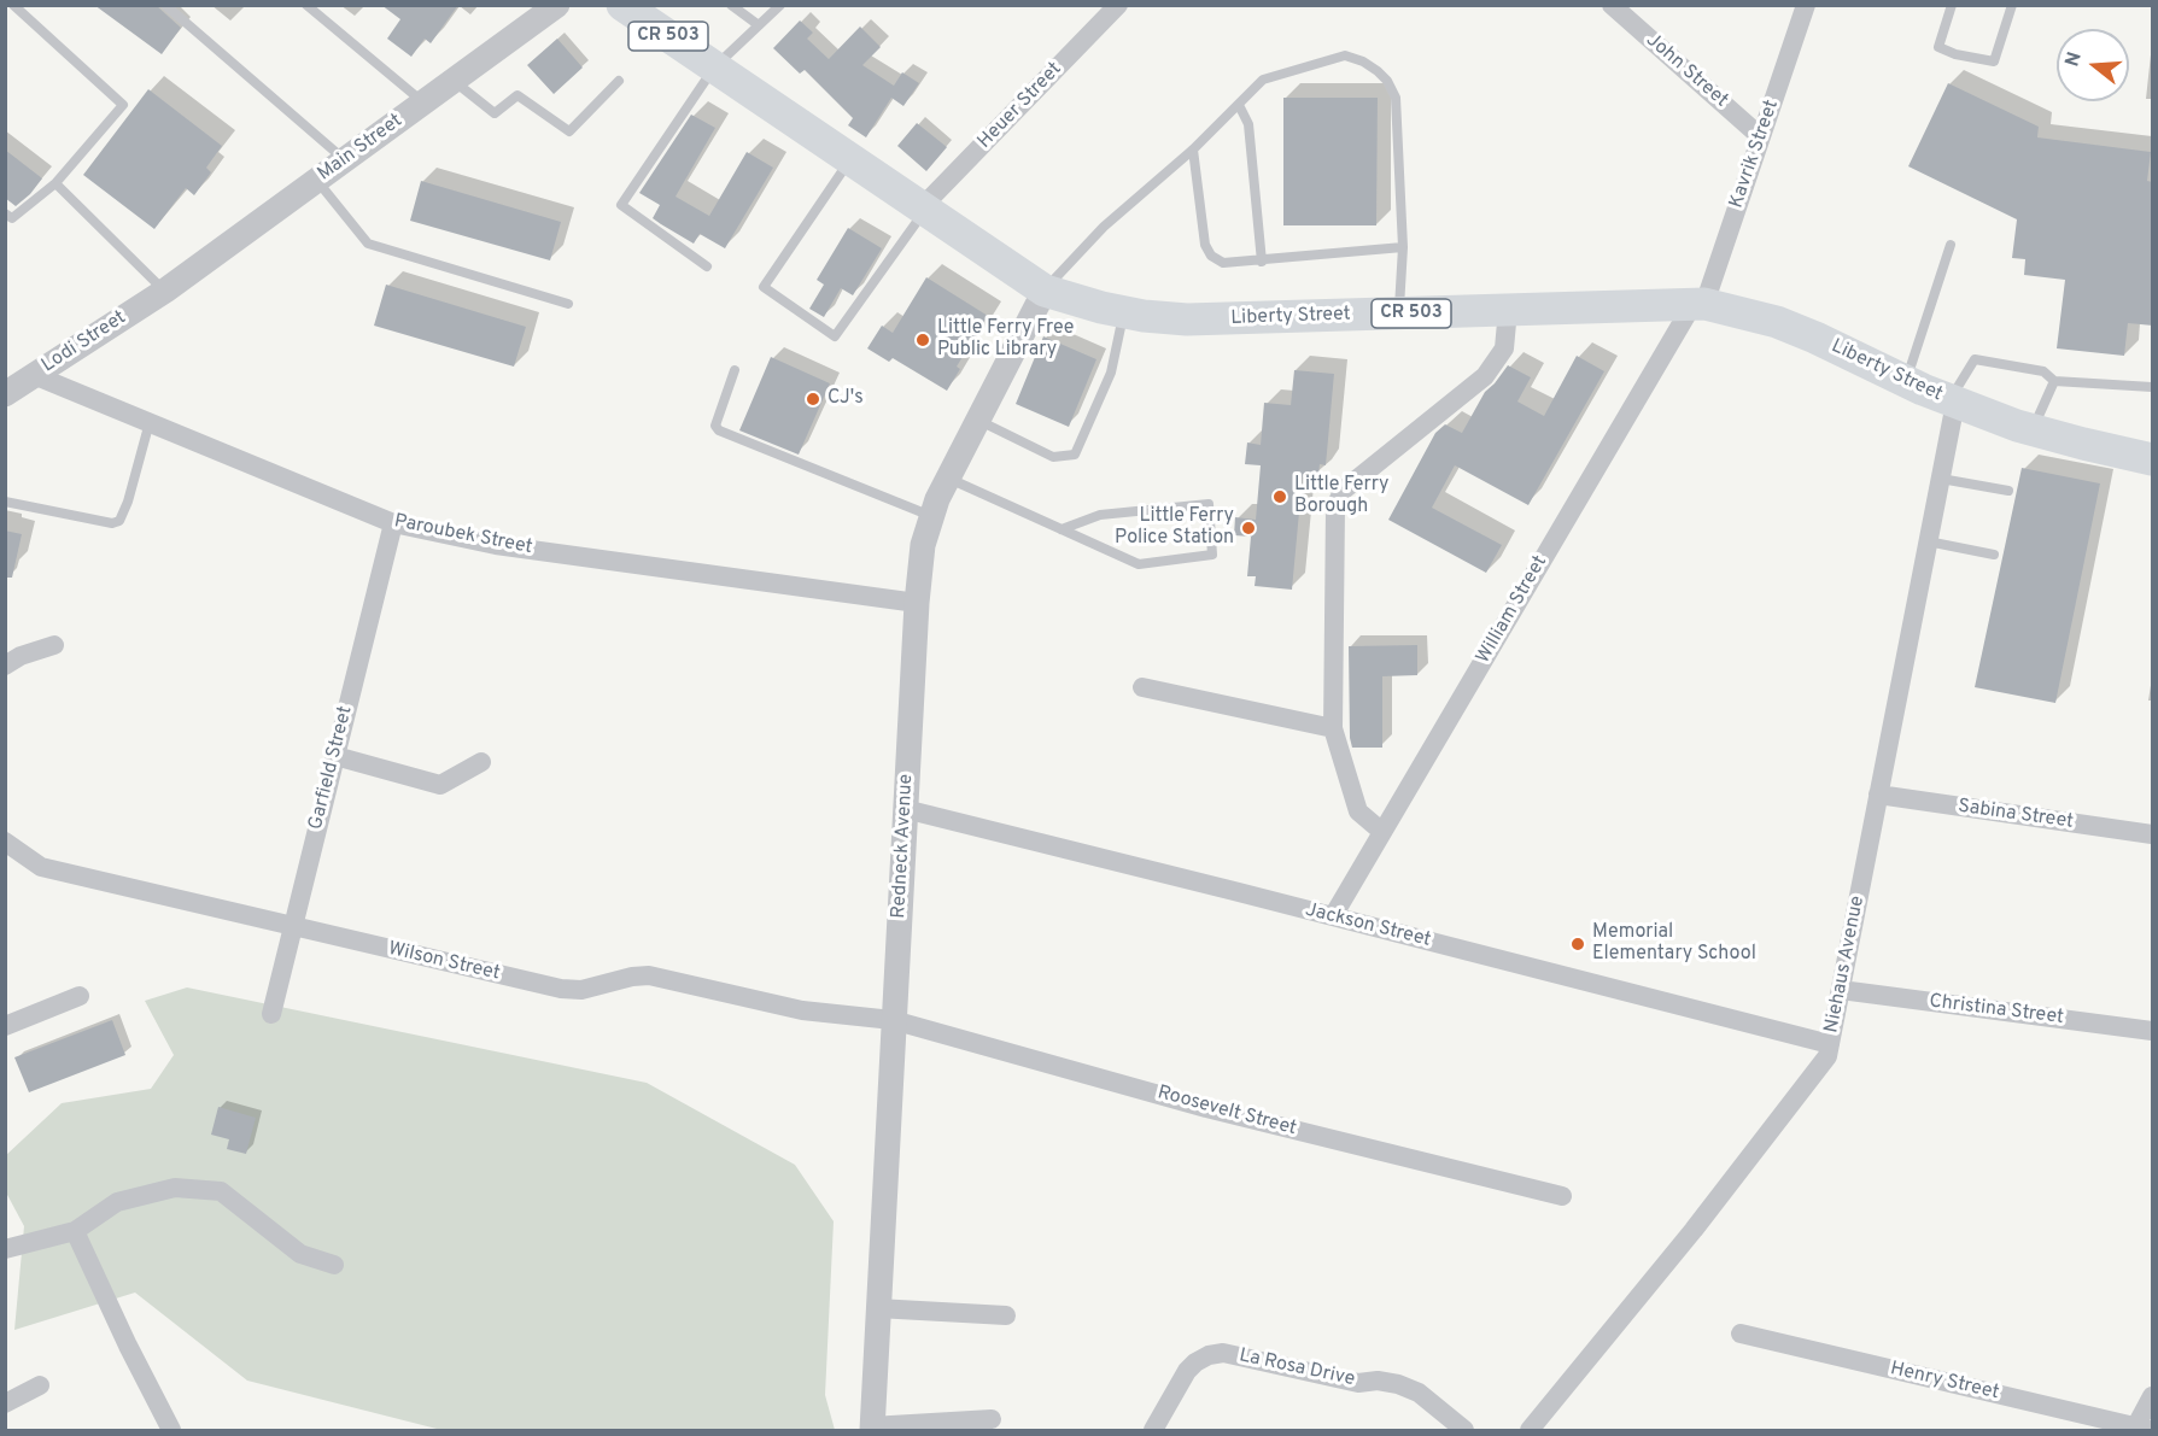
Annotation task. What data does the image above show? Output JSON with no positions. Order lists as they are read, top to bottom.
{
  "streets": {
    "main road": ["CR 503", "Liberty Street"],
    "street": [
      "John Street",
      "Heuer Street",
      "Main Street",
      "Kavrik Street",
      "Lodi Street",
      "Paroubek Street",
      "William Street",
      "Garfield Street",
      "Sabina Street",
      "Redneck Avenue",
      "Jackson Street",
      "Wilson Street",
      "Niehaus Avenue",
      "Christina Street",
      "Roosevelt Street",
      "La Rosa Drive",
      "Henry Street"
    ]
  },
  "crossings": [
    ["John Street", "Kavrik Street"],
    ["Heuer Street", "Liberty Street"],
    ["Main Street", "Lodi Street"],
    ["Kavrik Street", "Liberty Street"],
    ["Kavrik Street", "William Street"],
    ["Liberty Street", "William Street"],
    ["Liberty Street", "Redneck Avenue"],
    ["Liberty Street", "Niehaus Avenue"],
    ["Lodi Street", "Paroubek Street"],
    ["Paroubek Street", "Garfield Street"],
    ["Paroubek Street", "Redneck Avenue"],
    ["William Street", "Jackson Street"],
    ["Garfield Street", "Wilson Street"],
    ["Sabina Street", "Niehaus Avenue"],
    ["Redneck Avenue", "Jackson Street"],
    ["Redneck Avenue", "Wilson Street"],
    ["Redneck Avenue", "Roosevelt Street"],
    ["Jackson Street", "Niehaus Avenue"],
    ["Wilson Street", "Roosevelt Street"],
    ["Niehaus Avenue", "Christina Street"]
  ],
  "places": [
    "Little Ferry Free Public Library",
    "CJ's",
    "Little Ferry Borough",
    "Little Ferry Police Station",
    "Memorial Elementary School"
  ],
  "north": "left"
}
